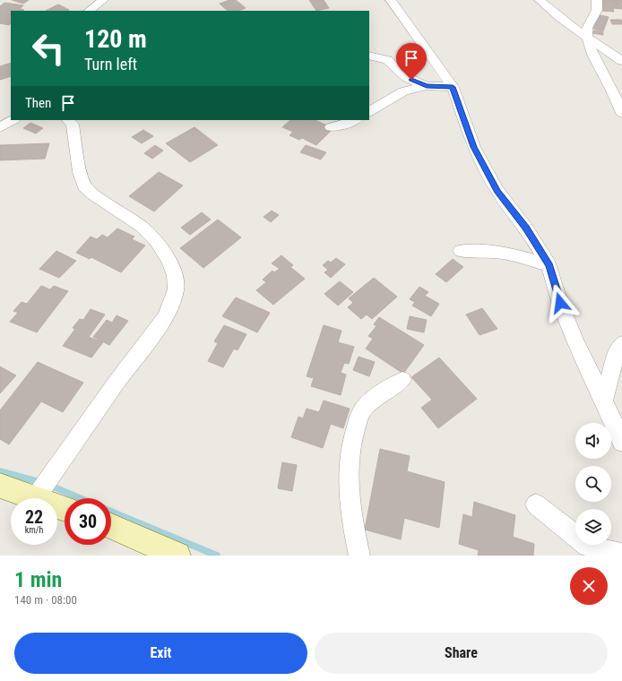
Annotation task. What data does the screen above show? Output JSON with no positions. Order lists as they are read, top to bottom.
{
  "page": {
    "turn": ["120 m", "Turn left"],
    "then": "Then",
    "speed": "22 km/h",
    "limit": "30",
    "heading": ["1 min", "140 m · 08:00"],
    "buttons": ["Exit", "Share"]
  }
}
